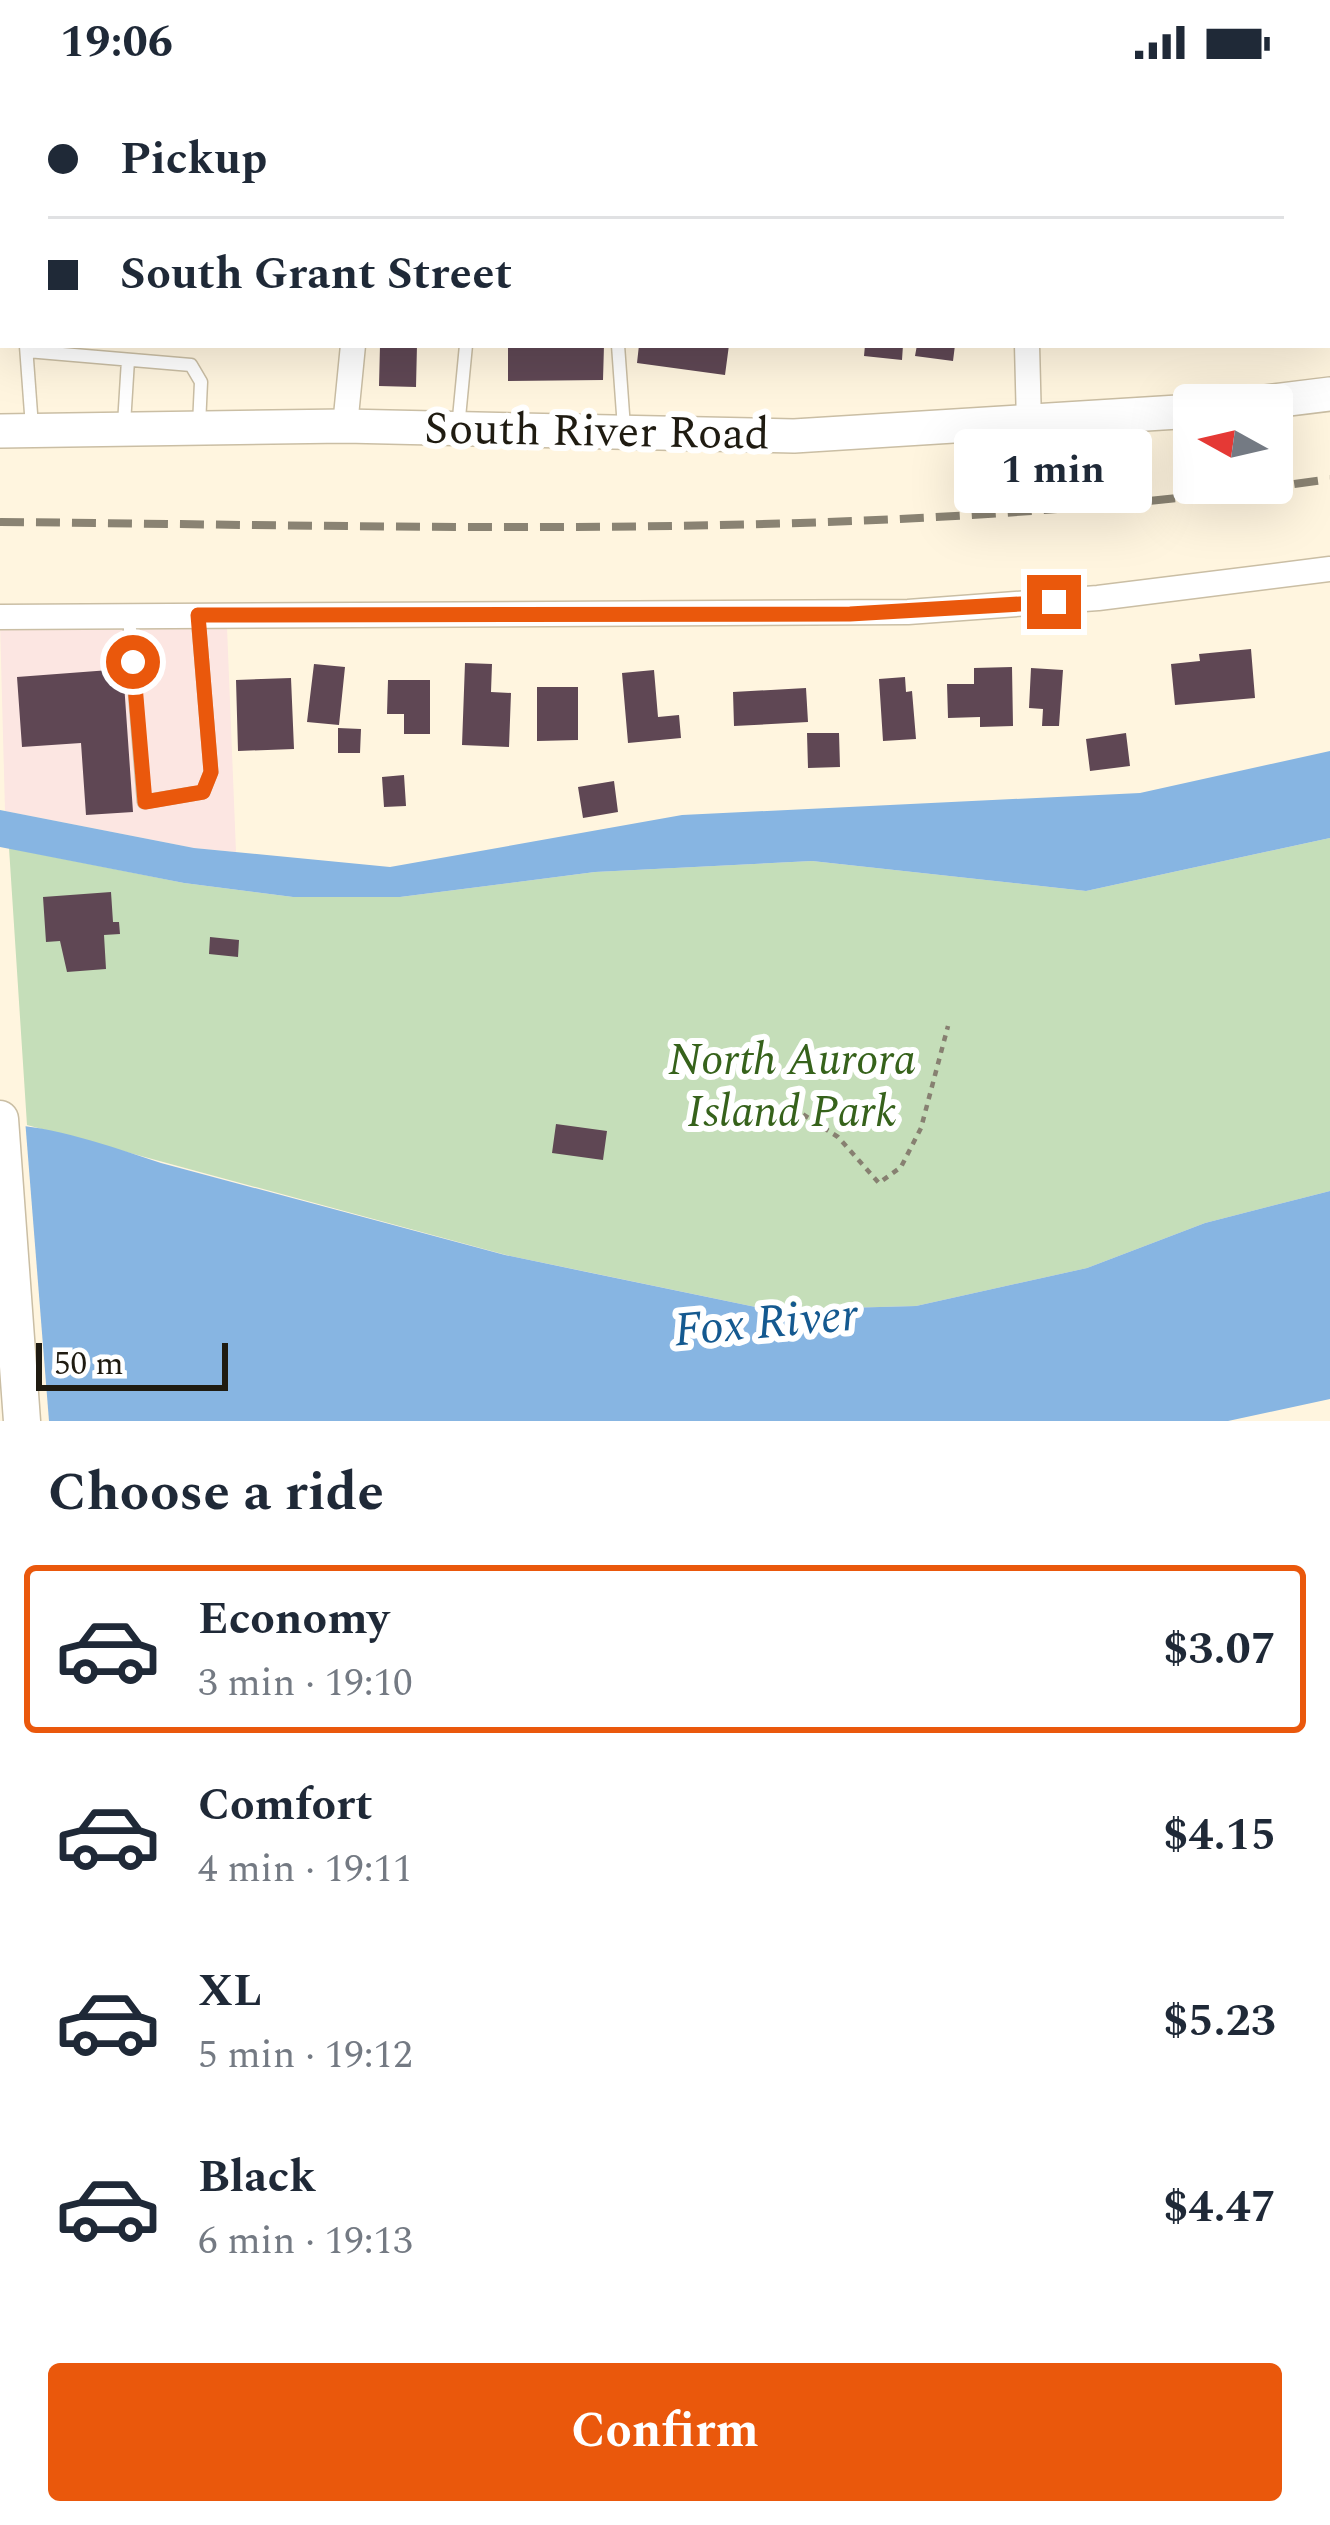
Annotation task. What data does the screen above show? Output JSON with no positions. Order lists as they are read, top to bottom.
{
  "streets": {
    "main road": ["South River Road"]
  },
  "water": ["Fox River"],
  "parks": ["North Aurora Island Park"],
  "scale_bar": "50 m",
  "north": "left",
  "page": {
    "status": "19:06",
    "banner": ["Pickup", "South Grant Street"],
    "bubble": "1 min",
    "scale": "50 m",
    "heading": "Choose a ride",
    "list": [
      {
        "name": "Economy",
        "note": "3 min · 19:10",
        "value": "$3.07"
      },
      {
        "name": "Comfort",
        "note": "4 min · 19:11",
        "value": "$4.15"
      },
      {
        "name": "XL",
        "note": "5 min · 19:12",
        "value": "$5.23"
      },
      {
        "name": "Black",
        "note": "6 min · 19:13",
        "value": "$4.47"
      }
    ],
    "buttons": "Confirm"
  }
}
